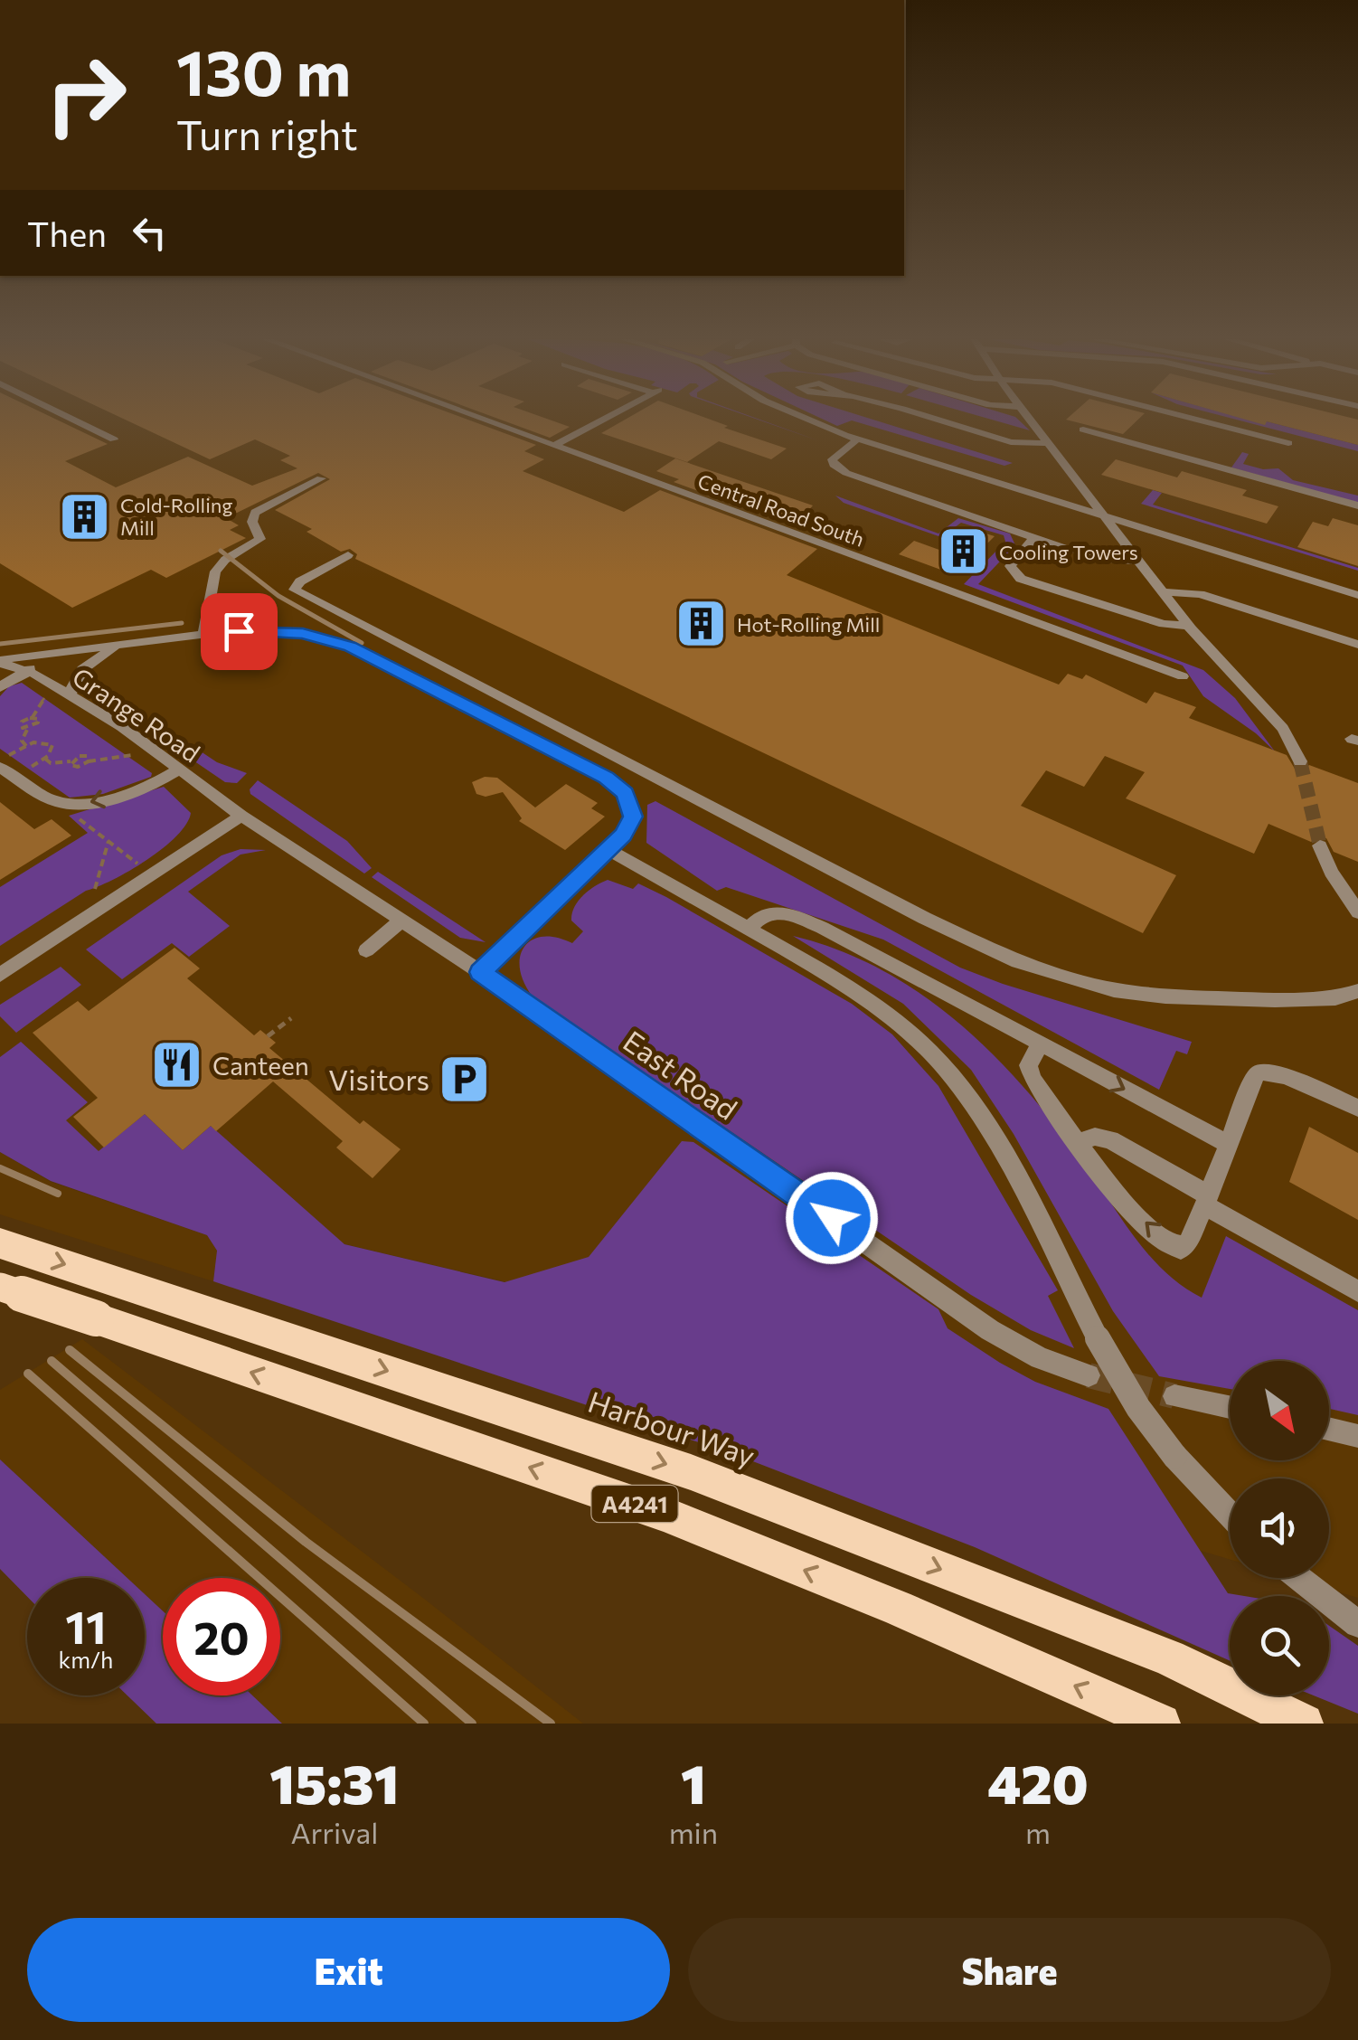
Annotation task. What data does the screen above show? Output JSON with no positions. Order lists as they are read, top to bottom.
{
  "streets": {
    "main road": ["Harbour Way", "A4241"],
    "lane": ["Central Road South", "Grange Road", "East Road"]
  },
  "crossings": [
    ["Grange Road", "East Road"]
  ],
  "places": {
    "building": ["Cold-Rolling Mill", "Cooling Towers", "Hot-Rolling Mill"],
    "restaurant": ["Canteen"],
    "parking": ["Visitors"]
  },
  "north": "bottom right",
  "page": {
    "turn": ["130 m", "Turn right"],
    "then": "Then",
    "speed": "11 km/h",
    "limit": "20",
    "eta": [
      "15:31",
      "Arrival",
      "1",
      "min",
      "420",
      "m"
    ],
    "buttons": ["Exit", "Share"]
  }
}
